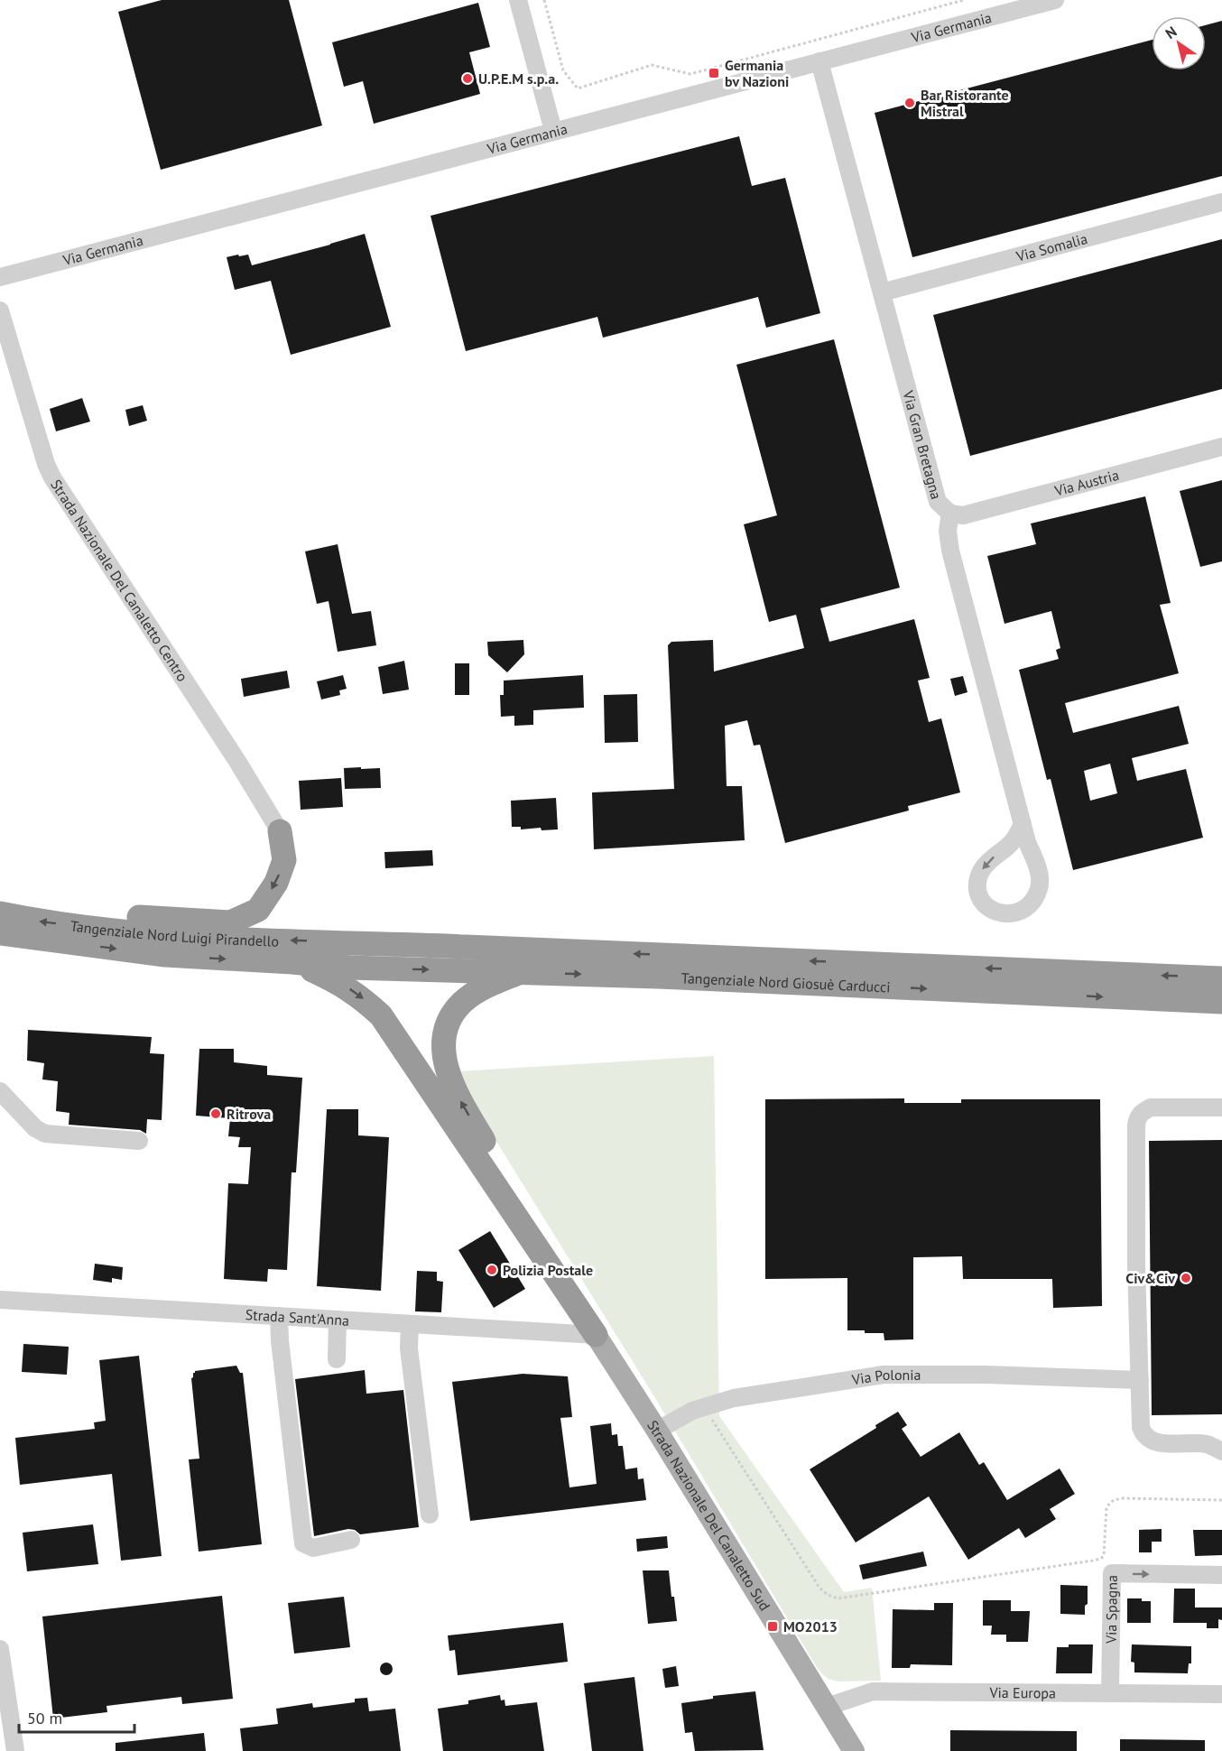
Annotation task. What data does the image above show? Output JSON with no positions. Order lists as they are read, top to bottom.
{
  "streets": {
    "highway": ["Tangenziale Nord Luigi Pirandello", "Tangenziale Nord Giosuè Carducci"],
    "main road": ["Strada Nazionale Del Canaletto Sud"],
    "street": [
      "Via Germania",
      "Via Somalia",
      "Via Gran Bretagna",
      "Via Austria",
      "Strada Nazionale Del Canaletto Centro",
      "Strada Sant'Anna",
      "Via Polonia",
      "Via Spagna",
      "Via Europa"
    ]
  },
  "crossings": [
    ["Via Germania", "Via Gran Bretagna"],
    ["Via Somalia", "Via Gran Bretagna"],
    ["Via Gran Bretagna", "Via Austria"],
    ["Tangenziale Nord Luigi Pirandello", "Tangenziale Nord Giosuè Carducci"],
    ["Strada Sant'Anna", "Strada Nazionale Del Canaletto Sud"],
    ["Via Polonia", "Strada Nazionale Del Canaletto Sud"],
    ["Strada Nazionale Del Canaletto Sud", "Via Europa"],
    ["Via Spagna", "Via Europa"]
  ],
  "places": {
    "transit": ["Germania bv Nazioni", "MO2013"],
    "other": [
      "U.P.E.M s.p.a.",
      "Bar Ristorante Mistral",
      "Ritrova",
      "Polizia Postale",
      "Civ&Civ"
    ]
  },
  "scale_bar": "50 m",
  "north": "top left"
}
